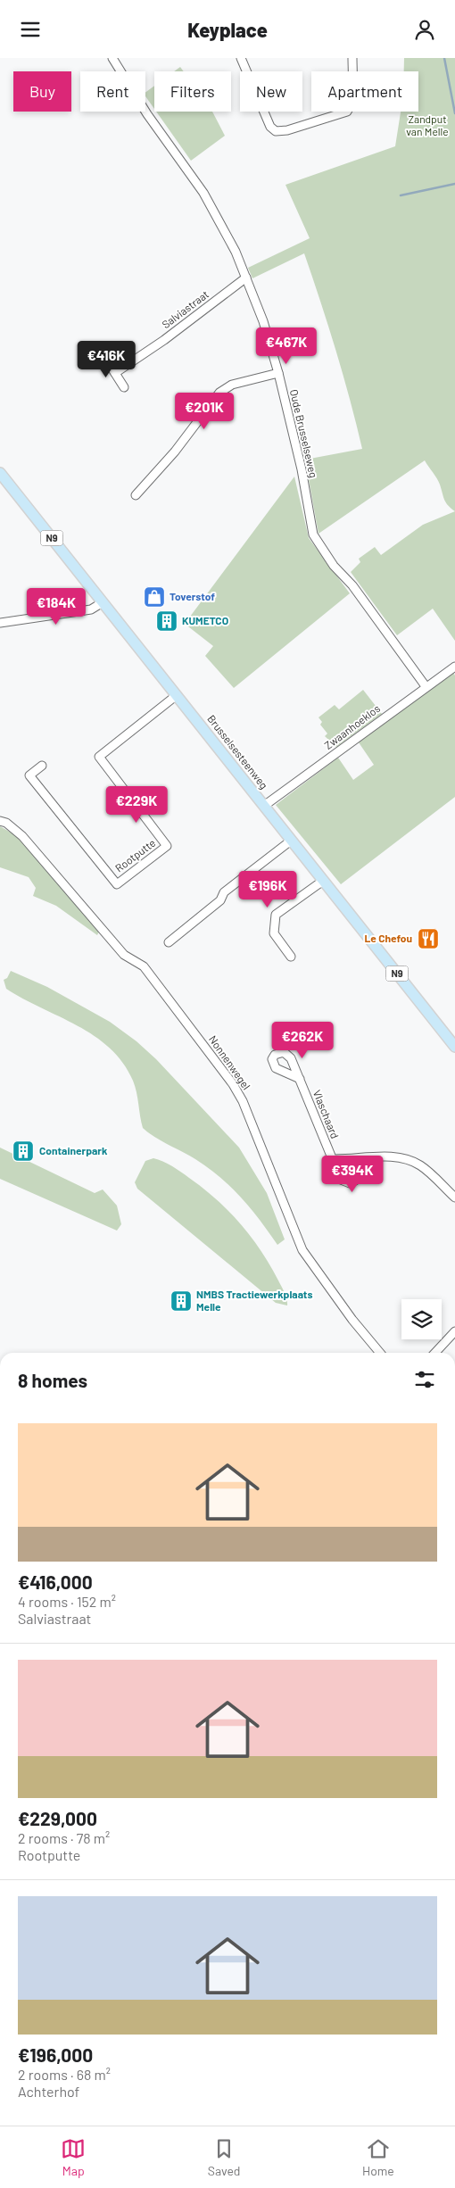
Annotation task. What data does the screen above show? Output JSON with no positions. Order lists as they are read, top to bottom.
{
  "streets": {
    "main road": ["N9", "Brusselsesteenweg"],
    "street": [
      "Salviastraat",
      "Oude Brusselseweg",
      "Zwaanhoeklos",
      "Rootputte",
      "Nonnenwegel",
      "Vlaschaard"
    ]
  },
  "crossings": [
    ["Salviastraat", "Oude Brusselseweg"],
    ["Oude Brusselseweg", "Zwaanhoeklos"],
    ["Zwaanhoeklos", "Brusselsesteenweg"],
    ["Brusselsesteenweg", "Rootputte"]
  ],
  "parks": ["Zandput van Melle"],
  "places": {
    "shop": ["Toverstof"],
    "building": ["KUMETCO", "Containerpark", "NMBS Tractiewerkplaats Melle"],
    "restaurant": ["Le Chefou"]
  },
  "page": {
    "header": "Keyplace",
    "chip": [
      "Buy",
      "Rent",
      "Filters",
      "New",
      "Apartment"
    ],
    "price": [
      "€467K",
      "€416K",
      "€201K",
      "€184K",
      "€229K",
      "€196K",
      "€262K",
      "€394K"
    ],
    "heading": "8 homes",
    "list": [
      {
        "name": "€416,000",
        "note": "4 rooms · 152 m² · Salviastraat"
      },
      {
        "name": "€229,000",
        "note": "2 rooms · 78 m² · Rootputte"
      },
      {
        "name": "€196,000",
        "note": "2 rooms · 68 m² · Achterhof"
      }
    ],
    "tabs": ["Map", "Saved", "Home"]
  }
}
